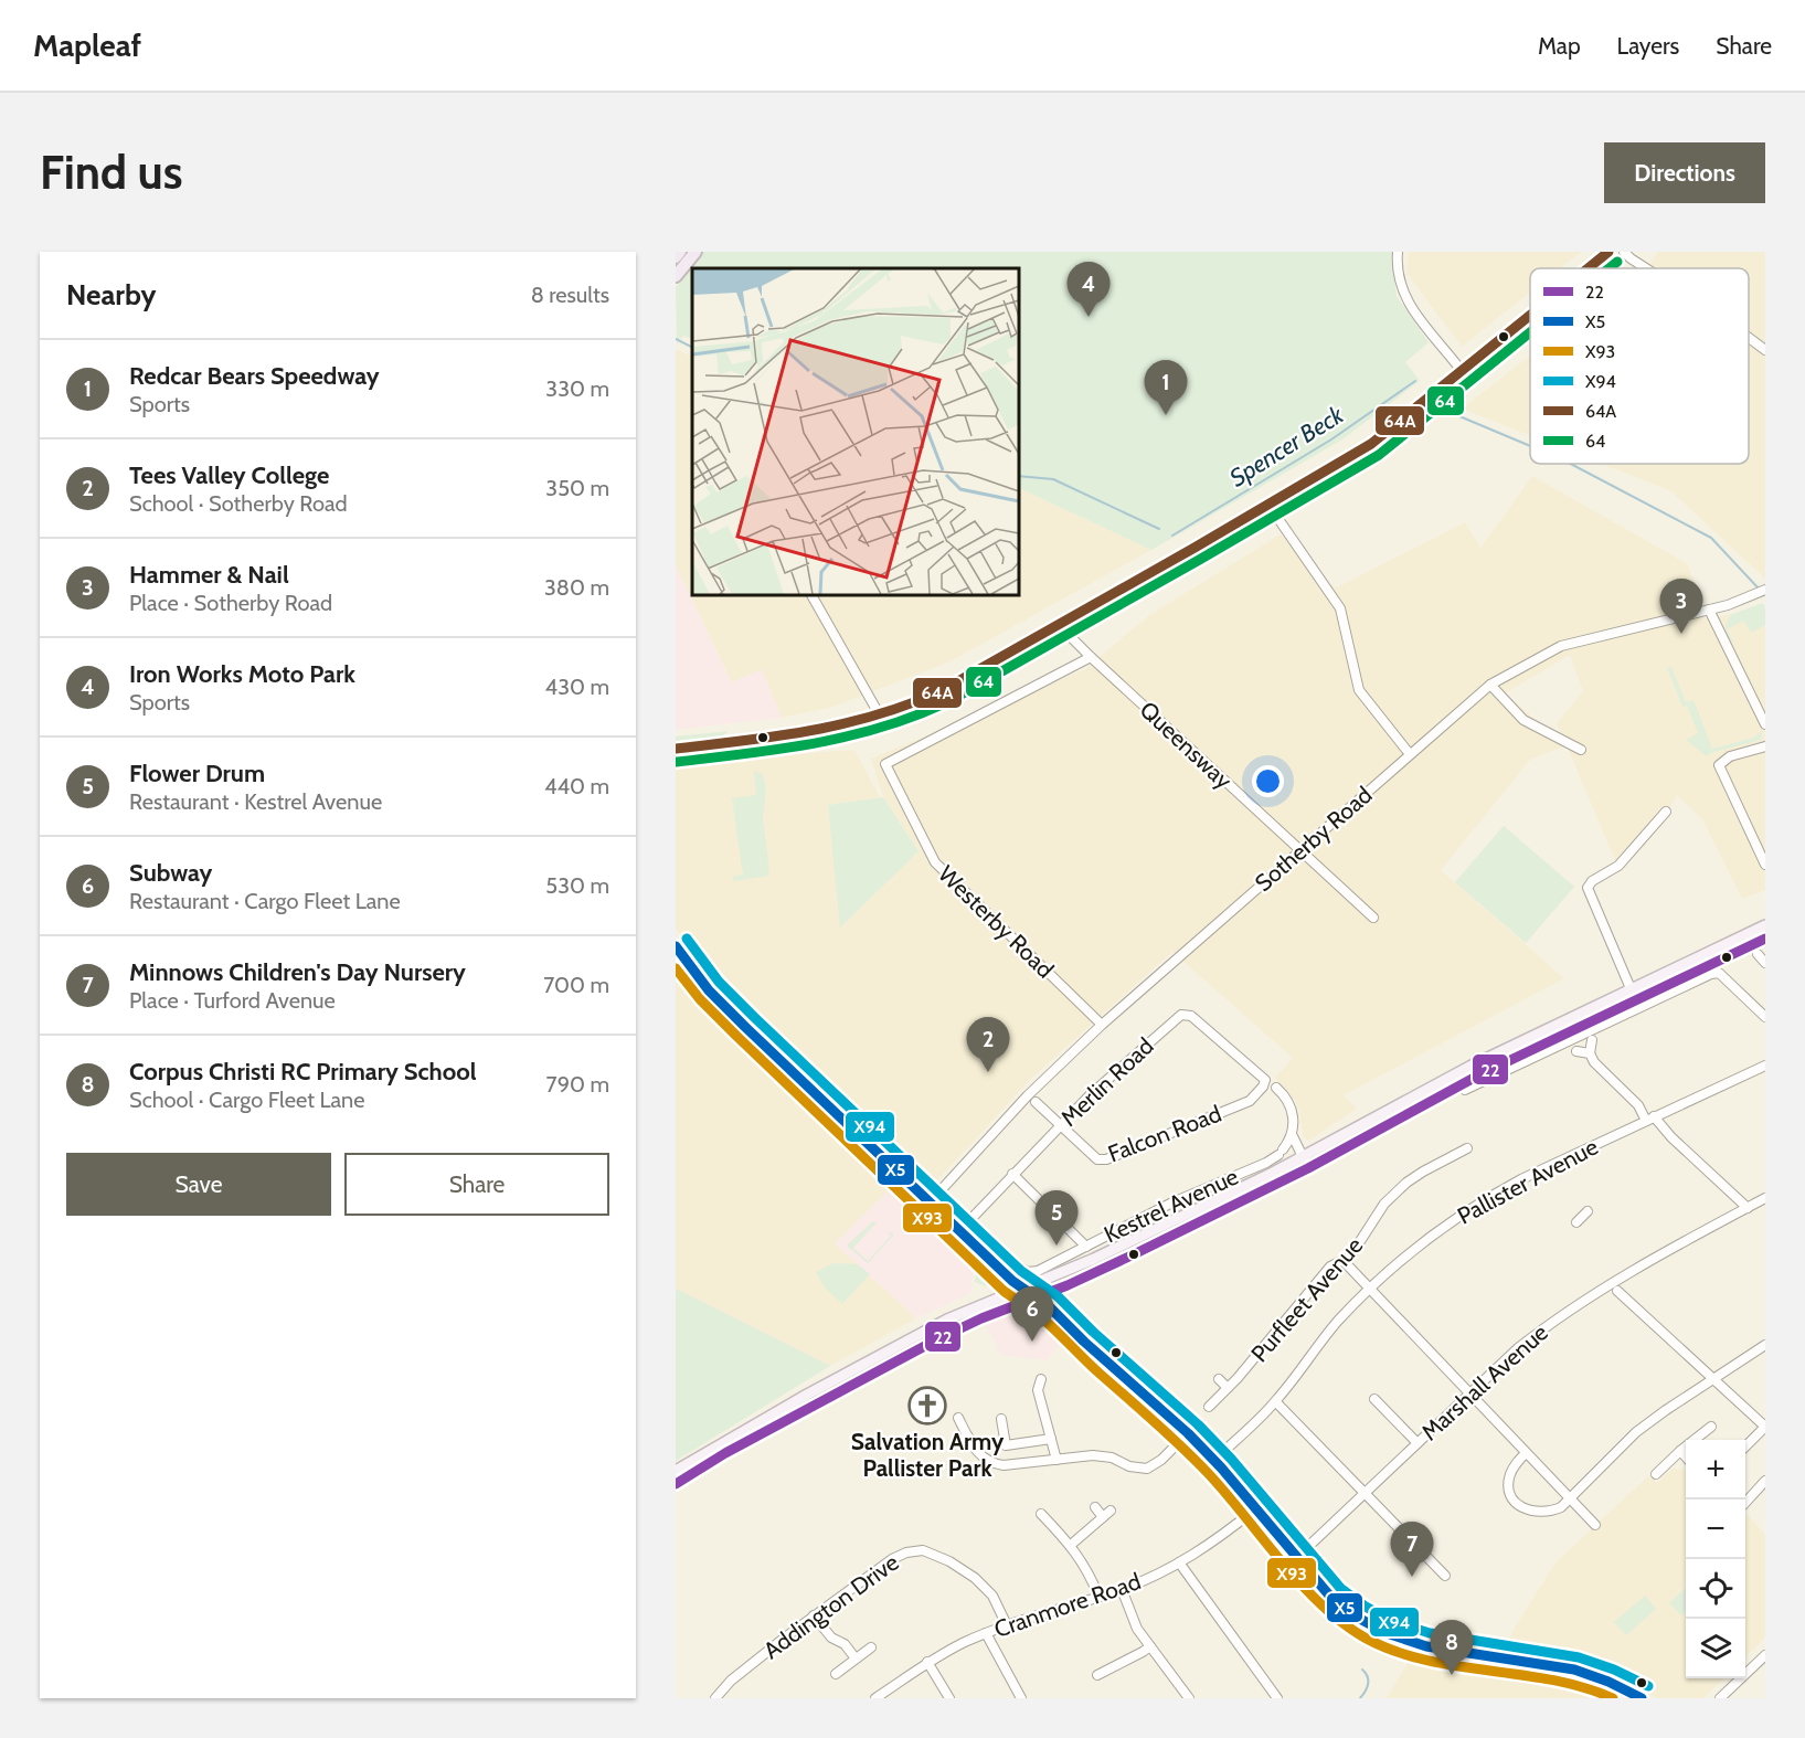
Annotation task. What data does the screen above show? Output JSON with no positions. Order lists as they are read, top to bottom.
{
  "streets": {
    "street": [
      "Queensway",
      "Sotherby Road",
      "Westerby Road",
      "Merlin Road",
      "Falcon Road",
      "Pallister Avenue",
      "Kestrel Avenue",
      "Purfleet Avenue",
      "Marshall Avenue",
      "Cranmore Road",
      "Addington Drive"
    ]
  },
  "crossings": [
    ["Queensway", "Sotherby Road"],
    ["Queensway", "Westerby Road"],
    ["Sotherby Road", "Westerby Road"],
    ["Merlin Road", "Falcon Road"],
    ["Merlin Road", "Kestrel Avenue"],
    ["Cranmore Road", "Addington Drive"]
  ],
  "water": ["Spencer Beck"],
  "places": {
    "church": ["Salvation Army Pallister Park"]
  },
  "lines": [
    "transit line 64A",
    "transit line 64",
    "transit line 22",
    "transit line X94",
    "transit line X5",
    "transit line X93"
  ],
  "legend": [
    "22",
    "X5",
    "X93",
    "X94",
    "64A",
    "64"
  ],
  "page": {
    "header": "Mapleaf",
    "nav": ["Map", "Layers", "Share"],
    "buttons": [
      "Directions",
      ["Save", "Share"]
    ],
    "title": "Find us",
    "heading": ["Nearby", "8 results"],
    "pins": [
      "4",
      "1",
      "3",
      "2",
      "5",
      "6",
      "7",
      "8"
    ],
    "list": [
      {
        "mark": "1",
        "name": "Redcar Bears Speedway",
        "note": "Sports",
        "value": "330 m"
      },
      {
        "mark": "2",
        "name": "Tees Valley College",
        "note": "School · Sotherby Road",
        "value": "350 m"
      },
      {
        "mark": "3",
        "name": "Hammer & Nail",
        "note": "Place · Sotherby Road",
        "value": "380 m"
      },
      {
        "mark": "4",
        "name": "Iron Works Moto Park",
        "note": "Sports",
        "value": "430 m"
      },
      {
        "mark": "5",
        "name": "Flower Drum",
        "note": "Restaurant · Kestrel Avenue",
        "value": "440 m"
      },
      {
        "mark": "6",
        "name": "Subway",
        "note": "Restaurant · Cargo Fleet Lane",
        "value": "530 m"
      },
      {
        "mark": "7",
        "name": "Minnows Children's Day Nursery",
        "note": "Place · Turford Avenue",
        "value": "700 m"
      },
      {
        "mark": "8",
        "name": "Corpus Christi RC Primary School",
        "note": "School · Cargo Fleet Lane",
        "value": "790 m"
      }
    ],
    "map_buttons": ["+", "−"]
  }
}
